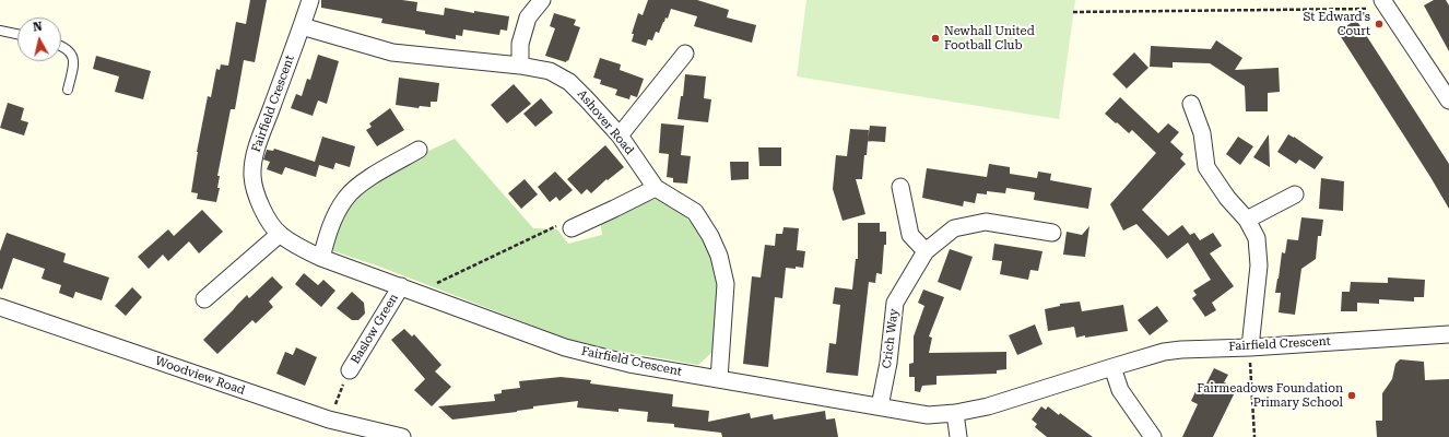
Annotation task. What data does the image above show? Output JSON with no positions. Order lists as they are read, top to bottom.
{
  "streets": {
    "street": [
      "Fairfield Crescent",
      "Ashover Road",
      "Baslow Green",
      "Crich Way",
      "Woodview Road"
    ]
  },
  "crossings": [
    ["Fairfield Crescent", "Ashover Road"],
    ["Fairfield Crescent", "Baslow Green"],
    ["Fairfield Crescent", "Crich Way"]
  ],
  "places": ["St Edward's Court", "Newhall United Football Club", "Fairmeadows Foundation Primary School"],
  "north": "top"
}
